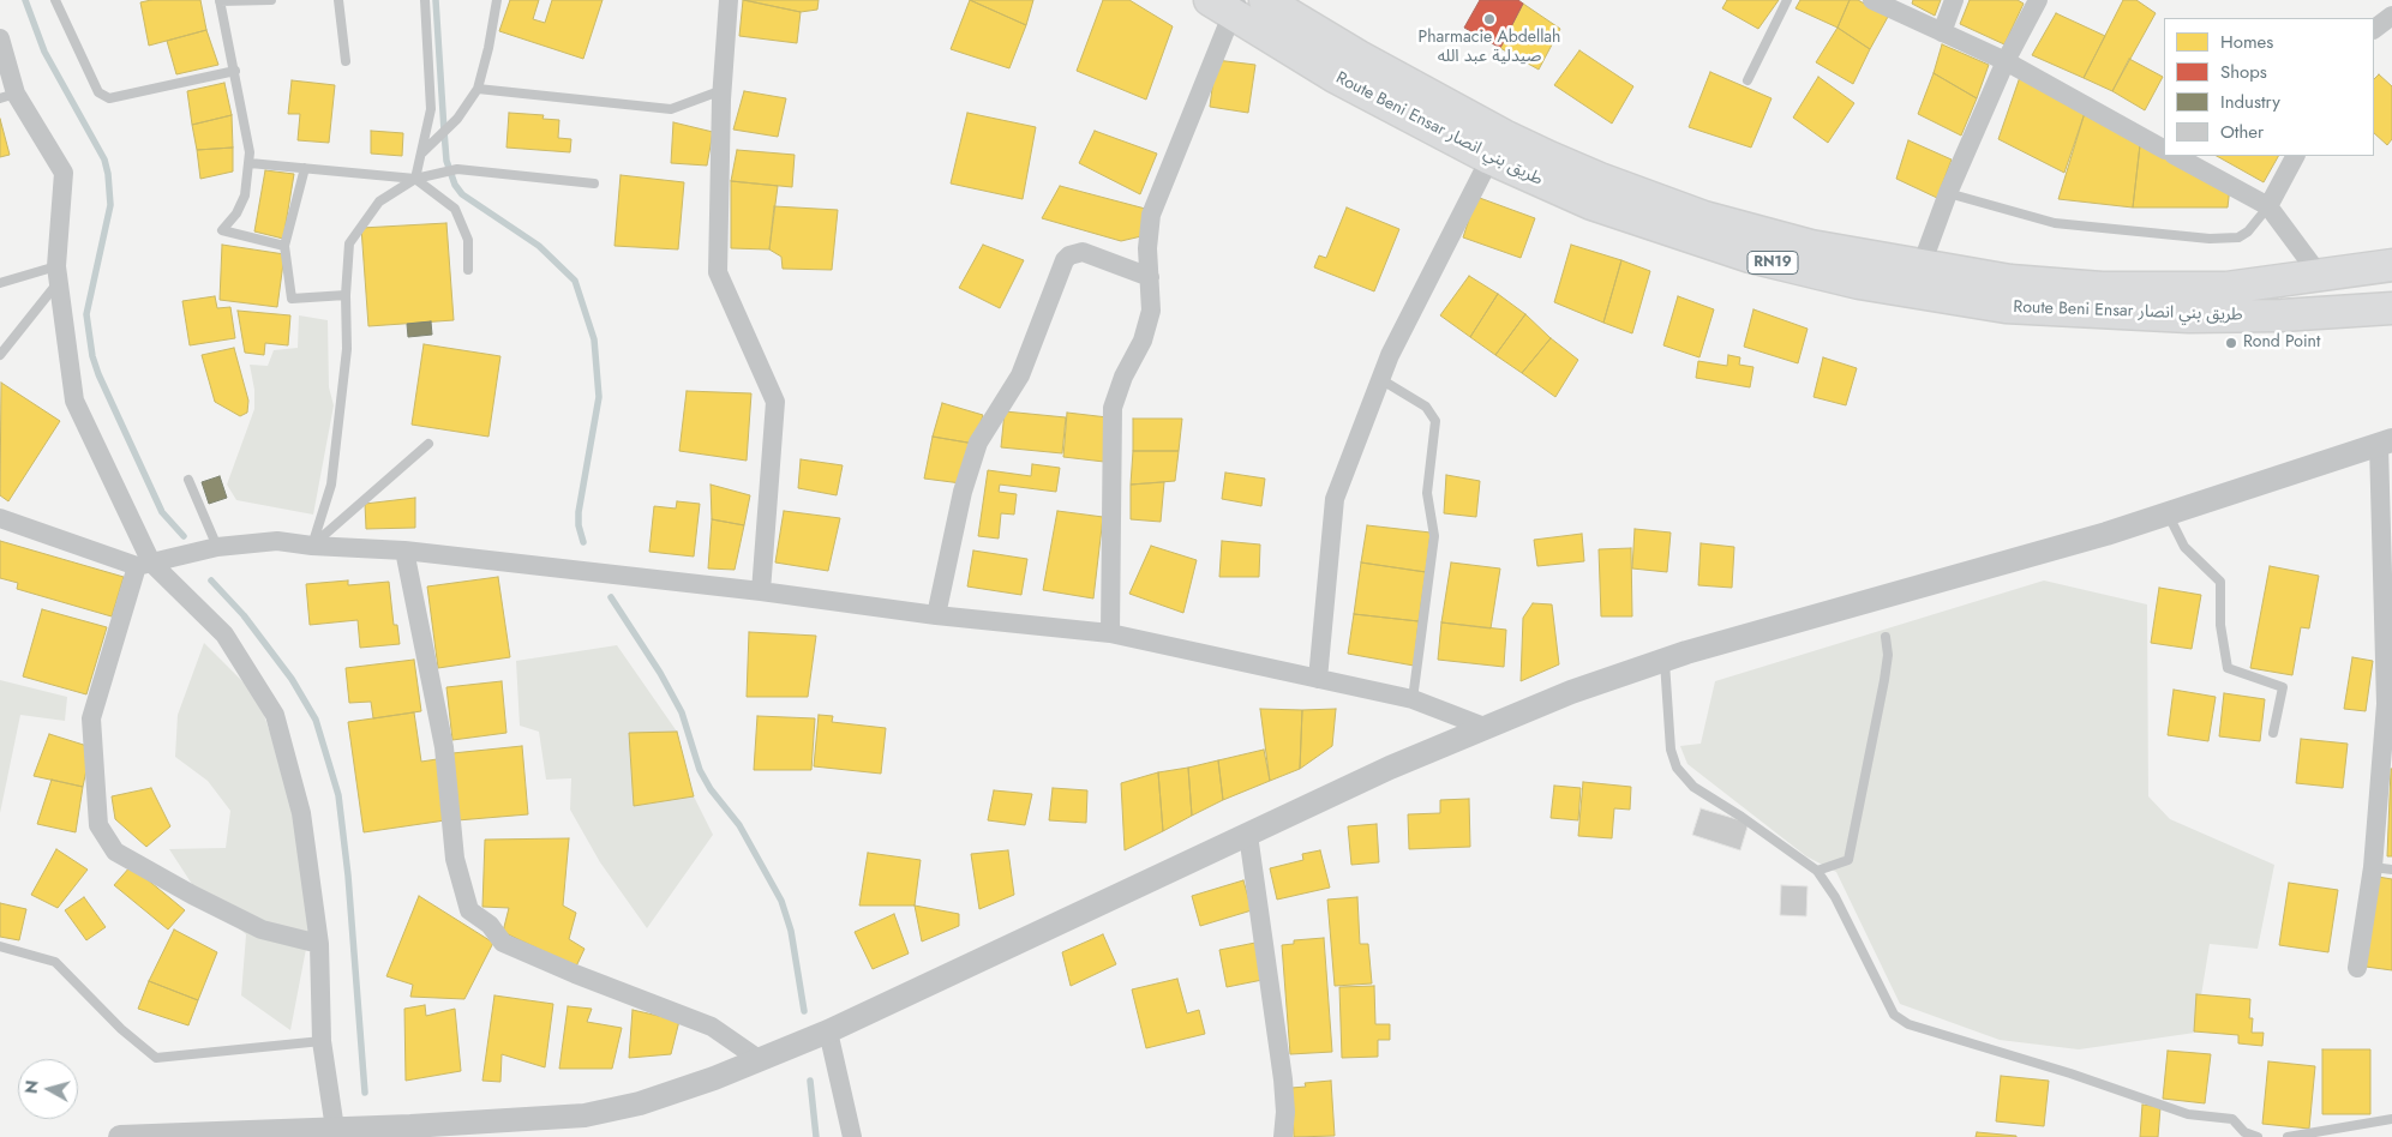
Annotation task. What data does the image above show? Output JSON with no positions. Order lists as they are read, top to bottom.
{
  "streets": {
    "highway": ["Route Beni Ensar طريق بني انصار", "RN19"]
  },
  "places": ["Pharmacie Abdellah صيدلية عبد الله", "Rond Point"],
  "legend": [
    "Homes",
    "Shops",
    "Industry",
    "Other"
  ],
  "north": "left"
}
